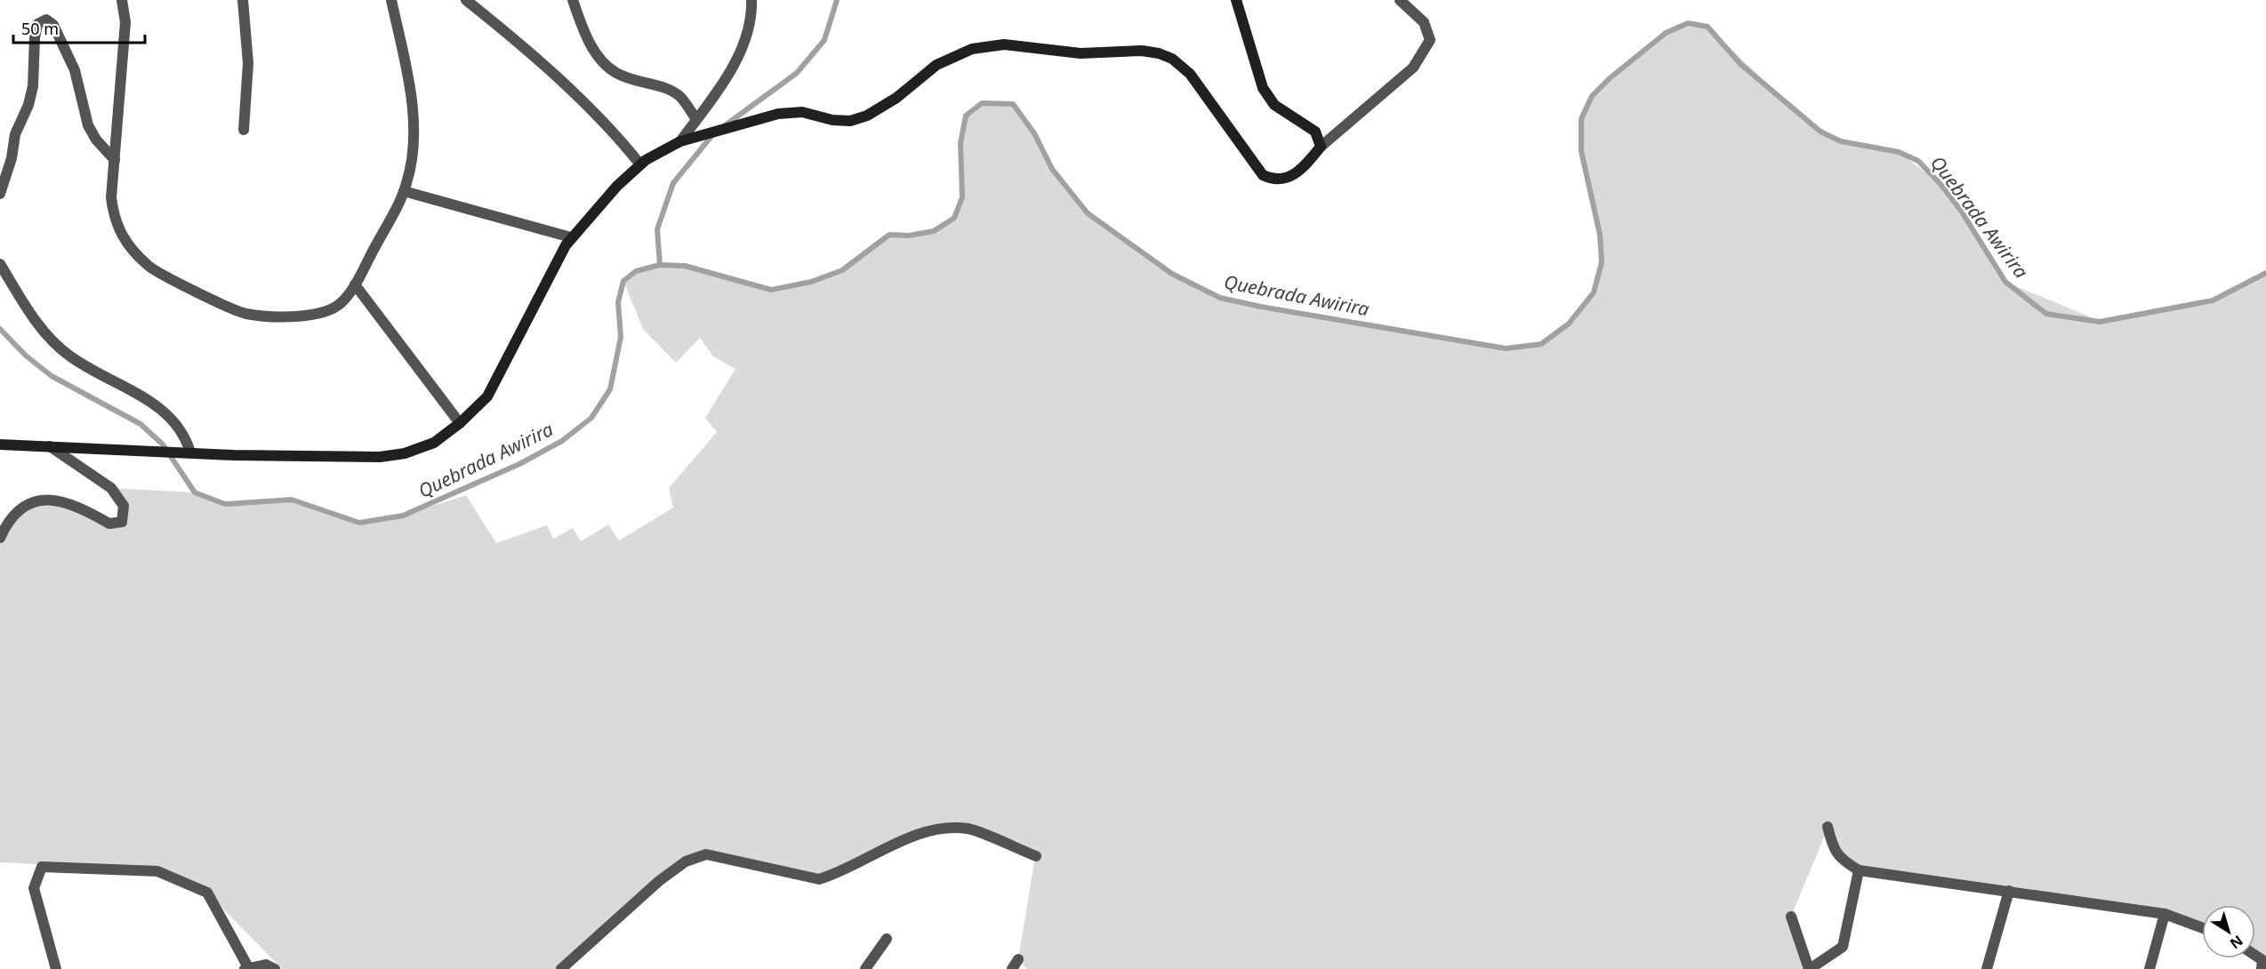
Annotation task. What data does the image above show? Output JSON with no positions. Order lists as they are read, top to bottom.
{
  "water": ["Quebrada Awirira"],
  "scale_bar": "50 m",
  "north": "bottom right"
}
